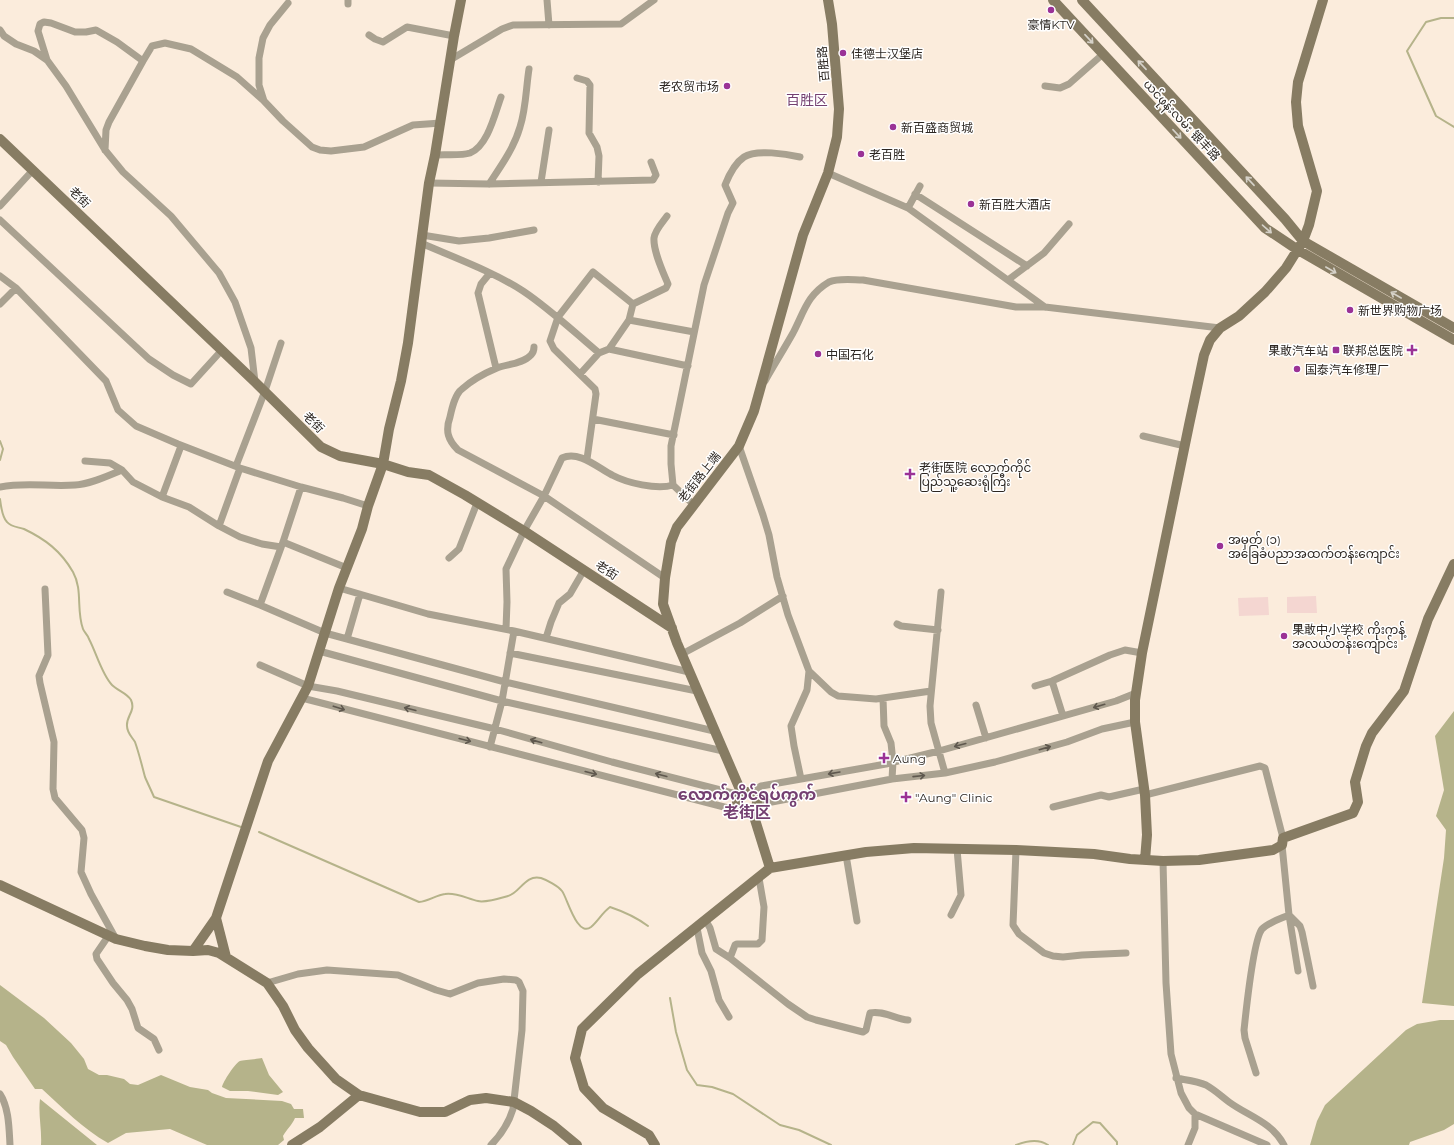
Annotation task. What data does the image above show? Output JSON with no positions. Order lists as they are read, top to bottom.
{
  "streets": {
    "main road": [
      "百胜路",
      "ယင်ဖုန်းလမ်း 银丰路",
      "老街",
      "老街路上端"
    ]
  },
  "crossings": [
    ["百胜路", "老街路上端"],
    ["老街", "老街路上端"]
  ],
  "districts": ["百胜区", "လောက်ကိုင်ရပ်ကွက် 老街区"],
  "places": {
    "other": [
      "豪情KTV",
      "佳德士汉堡店",
      "老农贸市场",
      "新百盛商贸城",
      "老百胜",
      "新百胜大酒店",
      "新世界购物广场",
      "中国石化",
      "国泰汽车修理厂",
      "အမှတ် (၁) အခြေခံပညာအထက်တန်းကျောင်း",
      "果敢中小学校 ကိုးကန့် အလယ်တန်းကျောင်း"
    ],
    "transit": ["果敢汽车站"],
    "health": [
      "联邦总医院",
      "老街医院 လောက်ကိုင် ပြည်သူ့ဆေးရုံကြီး",
      "Aung",
      "\"Aung\" Clinic"
    ]
  }
}
